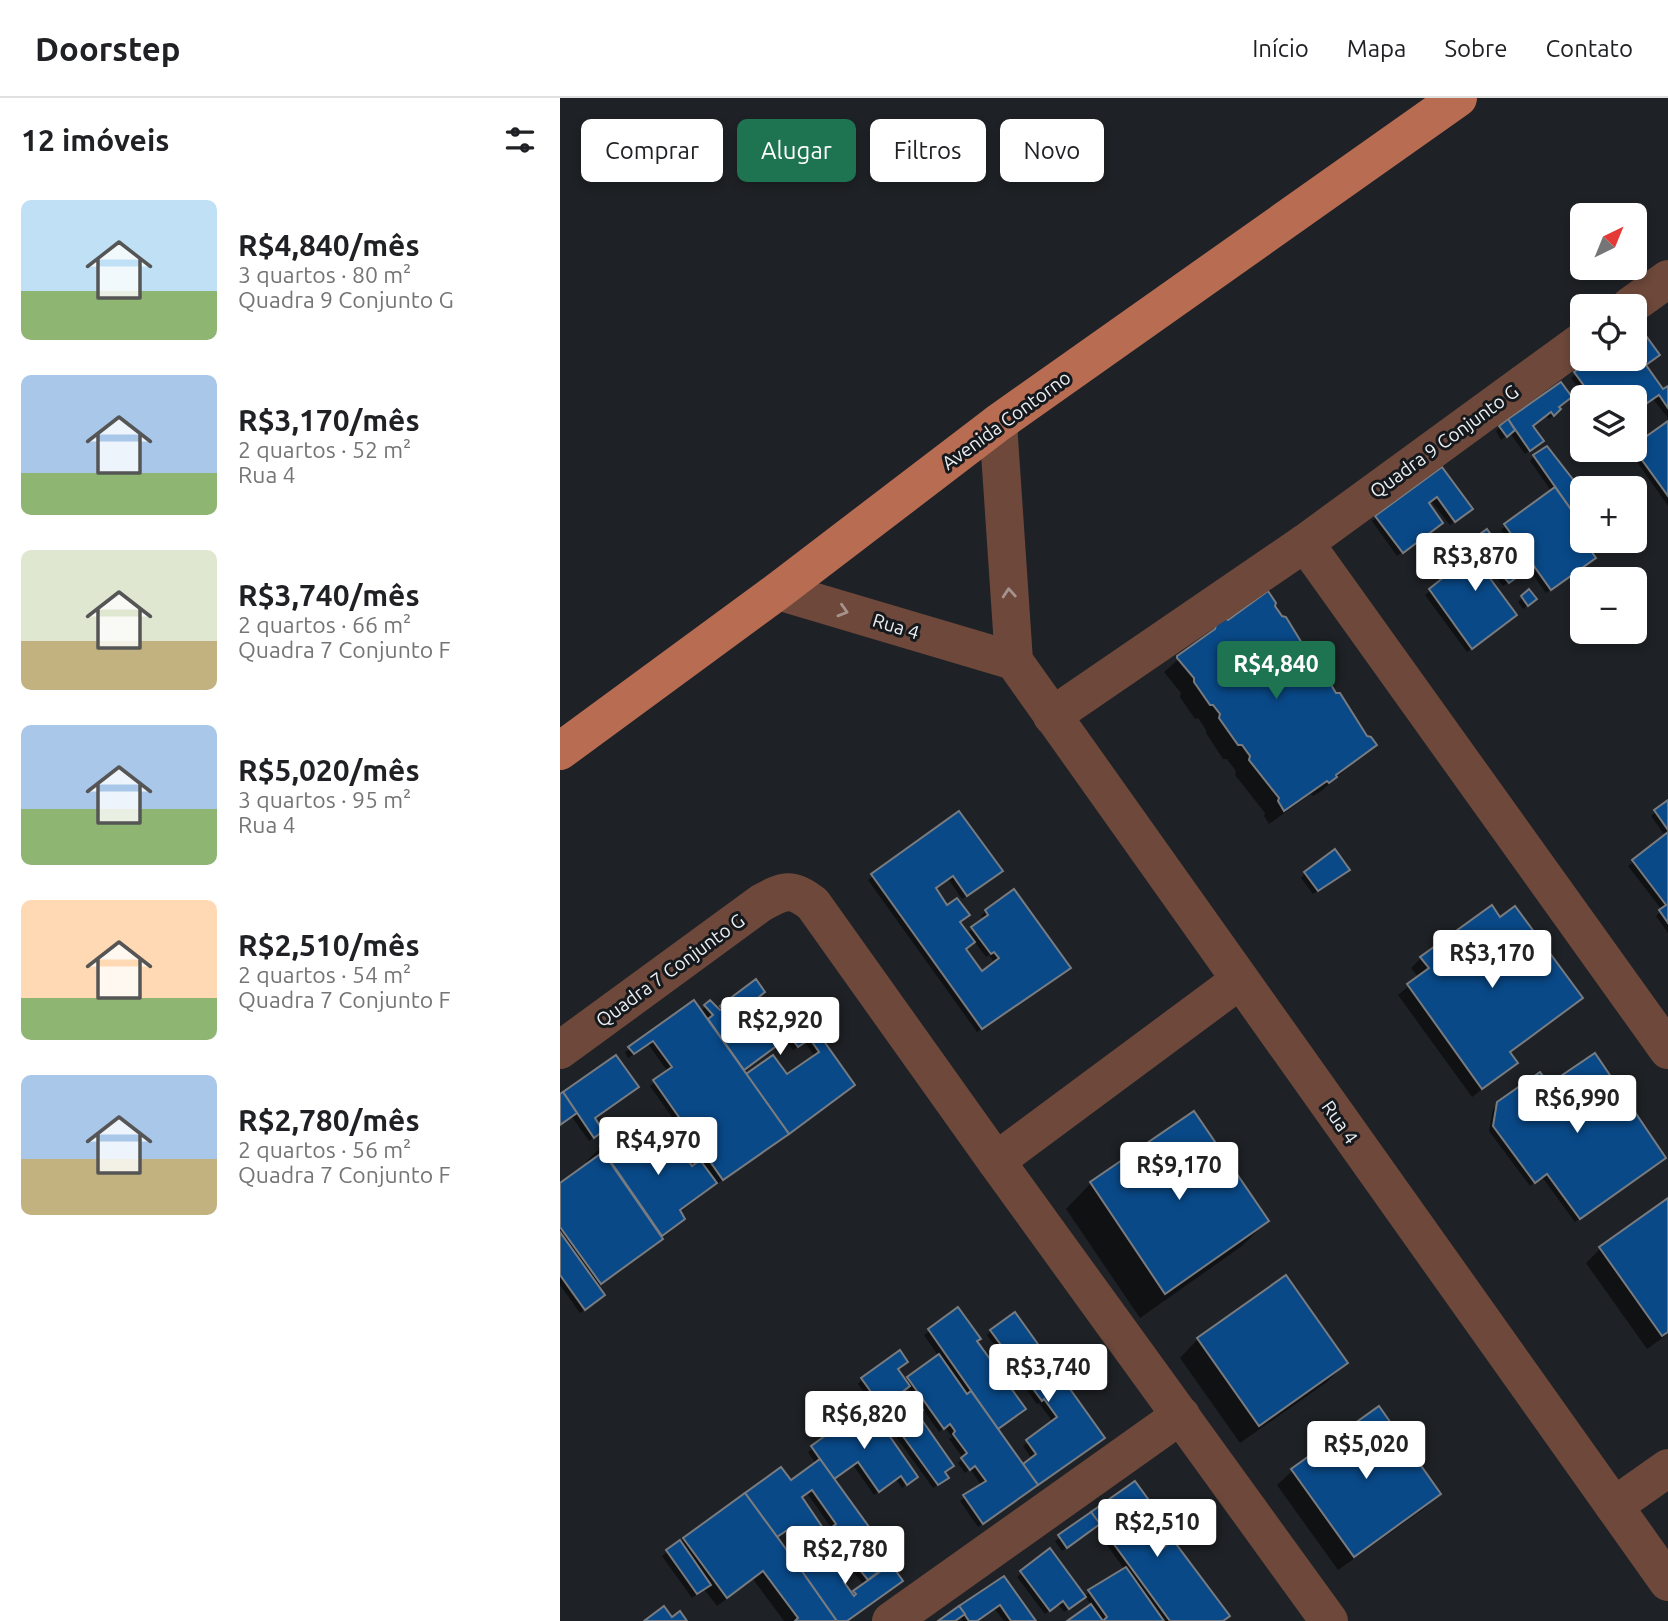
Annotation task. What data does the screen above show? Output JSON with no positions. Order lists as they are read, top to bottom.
{
  "streets": {
    "main road": ["Avenida Contorno"],
    "street": ["Quadra 9 Conjunto G", "Rua 4", "Quadra 7 Conjunto G"]
  },
  "crossings": [
    ["Avenida Contorno", "Rua 4"],
    ["Quadra 9 Conjunto G", "Rua 4"]
  ],
  "north": "top right",
  "page": {
    "header": "Doorstep",
    "nav": [
      "Início",
      "Mapa",
      "Sobre",
      "Contato"
    ],
    "heading": "12 imóveis",
    "chip": [
      "Comprar",
      "Alugar",
      "Filtros",
      "Novo"
    ],
    "list": [
      {
        "name": "R$4,840/mês",
        "note": "3 quartos · 80 m² · Quadra 9 Conjunto G"
      },
      {
        "name": "R$3,170/mês",
        "note": "2 quartos · 52 m² · Rua 4"
      },
      {
        "name": "R$3,740/mês",
        "note": "2 quartos · 66 m² · Quadra 7 Conjunto F"
      },
      {
        "name": "R$5,020/mês",
        "note": "3 quartos · 95 m² · Rua 4"
      },
      {
        "name": "R$2,510/mês",
        "note": "2 quartos · 54 m² · Quadra 7 Conjunto F"
      },
      {
        "name": "R$2,780/mês",
        "note": "2 quartos · 56 m² · Quadra 7 Conjunto F"
      }
    ],
    "map_buttons": ["+", "−"],
    "price": [
      "R$3,870",
      "R$4,840",
      "R$3,170",
      "R$2,920",
      "R$6,990",
      "R$4,970",
      "R$9,170",
      "R$3,740",
      "R$6,820",
      "R$5,020",
      "R$2,510",
      "R$2,780"
    ]
  }
}
